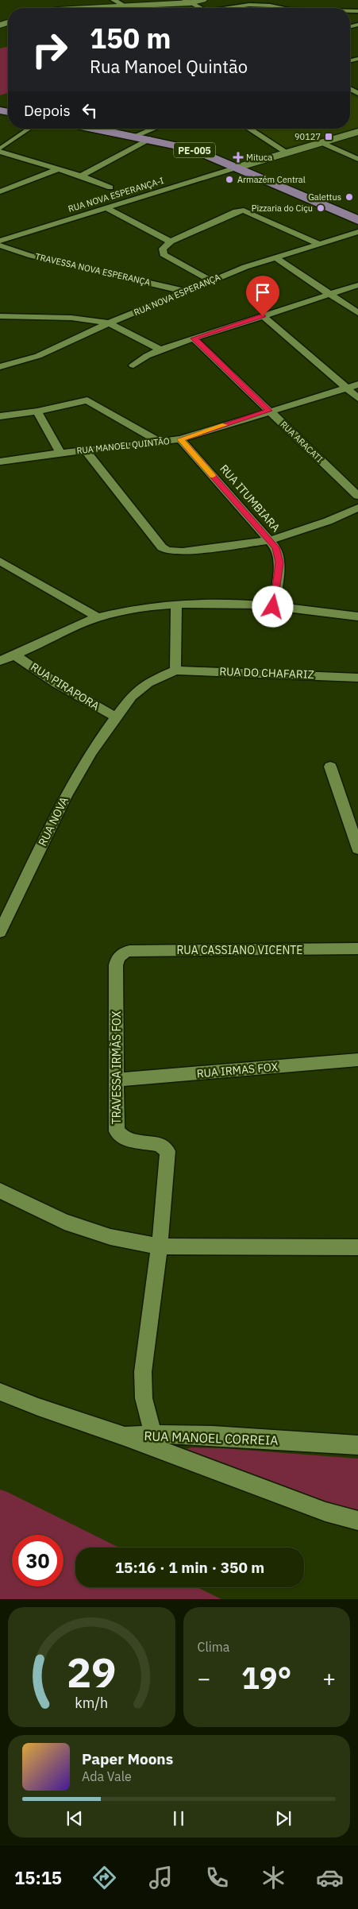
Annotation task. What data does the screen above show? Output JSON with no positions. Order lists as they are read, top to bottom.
{
  "streets": {
    "main road": ["PE-005"],
    "street": [
      "RUA NOVA ESPERANÇA-I",
      "TRAVESSA NOVA ESPERANÇA",
      "RUA NOVA ESPERANÇA",
      "RUA ARACATI",
      "RUA MANOEL QUINTÃO",
      "RUA ITUMBIARA",
      "RUA DO CHAFARIZ",
      "RUA PIRAPORA",
      "RUA NOVA",
      "RUA CASSIANO VICENTE",
      "TRAVESSA IRMÃS FOX",
      "RUA IRMAS FOX",
      "RUA MANOEL CORREIA"
    ]
  },
  "crossings": [
    ["PE-005", "RUA NOVA ESPERANÇA-I"],
    ["TRAVESSA NOVA ESPERANÇA", "RUA NOVA ESPERANÇA"],
    ["RUA ARACATI", "RUA MANOEL QUINTÃO"],
    ["RUA MANOEL QUINTÃO", "RUA ITUMBIARA"],
    ["RUA DO CHAFARIZ", "RUA NOVA"],
    ["RUA PIRAPORA", "RUA NOVA"],
    ["RUA CASSIANO VICENTE", "TRAVESSA IRMÃS FOX"],
    ["TRAVESSA IRMÃS FOX", "RUA IRMAS FOX"]
  ],
  "places": {
    "transit": ["90127"],
    "health": ["Mituca"],
    "other": ["Armazém Central", "Galettus", "Pizzaria do Ciçu"]
  },
  "page": {
    "turn": ["150 m", "Rua Manoel Quintão"],
    "then": "Depois",
    "limit": "30",
    "trip": "15:16 · 1 min · 350 m",
    "tile": "Clima",
    "heat": ["−", "19°", "+"],
    "song": ["Paper Moons", "Ada Vale"],
    "tabs": "15:15",
    "gauge": ["29", "km/h"]
  }
}
